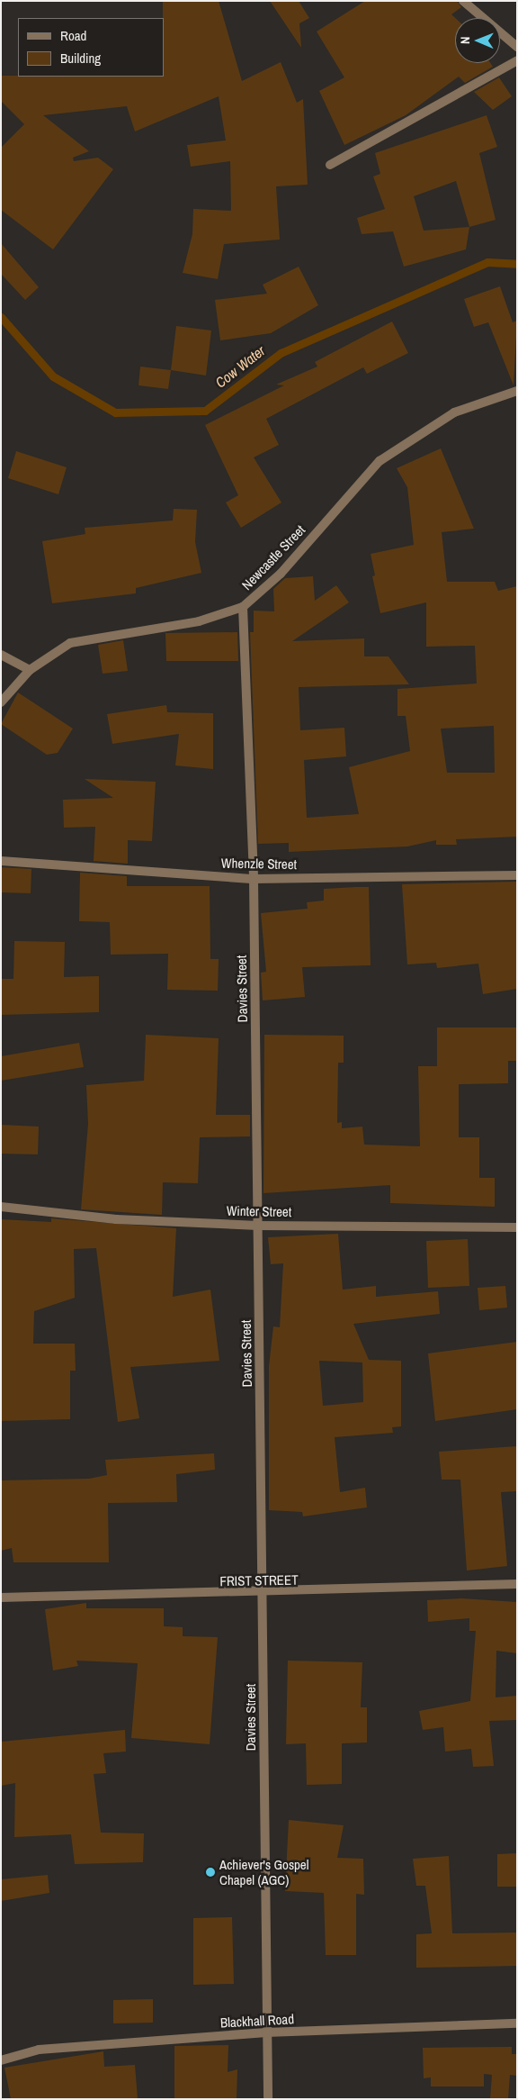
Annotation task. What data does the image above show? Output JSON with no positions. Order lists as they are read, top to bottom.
{
  "streets": {
    "street": [
      "Newcastle Street",
      "Whenzle Street",
      "Davies Street",
      "Winter Street",
      "FRIST STREET",
      "Blackhall Road"
    ]
  },
  "crossings": [
    ["Newcastle Street", "Davies Street"],
    ["Whenzle Street", "Davies Street"],
    ["Davies Street", "Winter Street"],
    ["Davies Street", "FRIST STREET"],
    ["Davies Street", "Blackhall Road"]
  ],
  "water": ["Cow Water"],
  "places": ["Achiever's Gospel Chapel (AGC)"],
  "legend": ["Road", "Building"],
  "north": "left"
}
